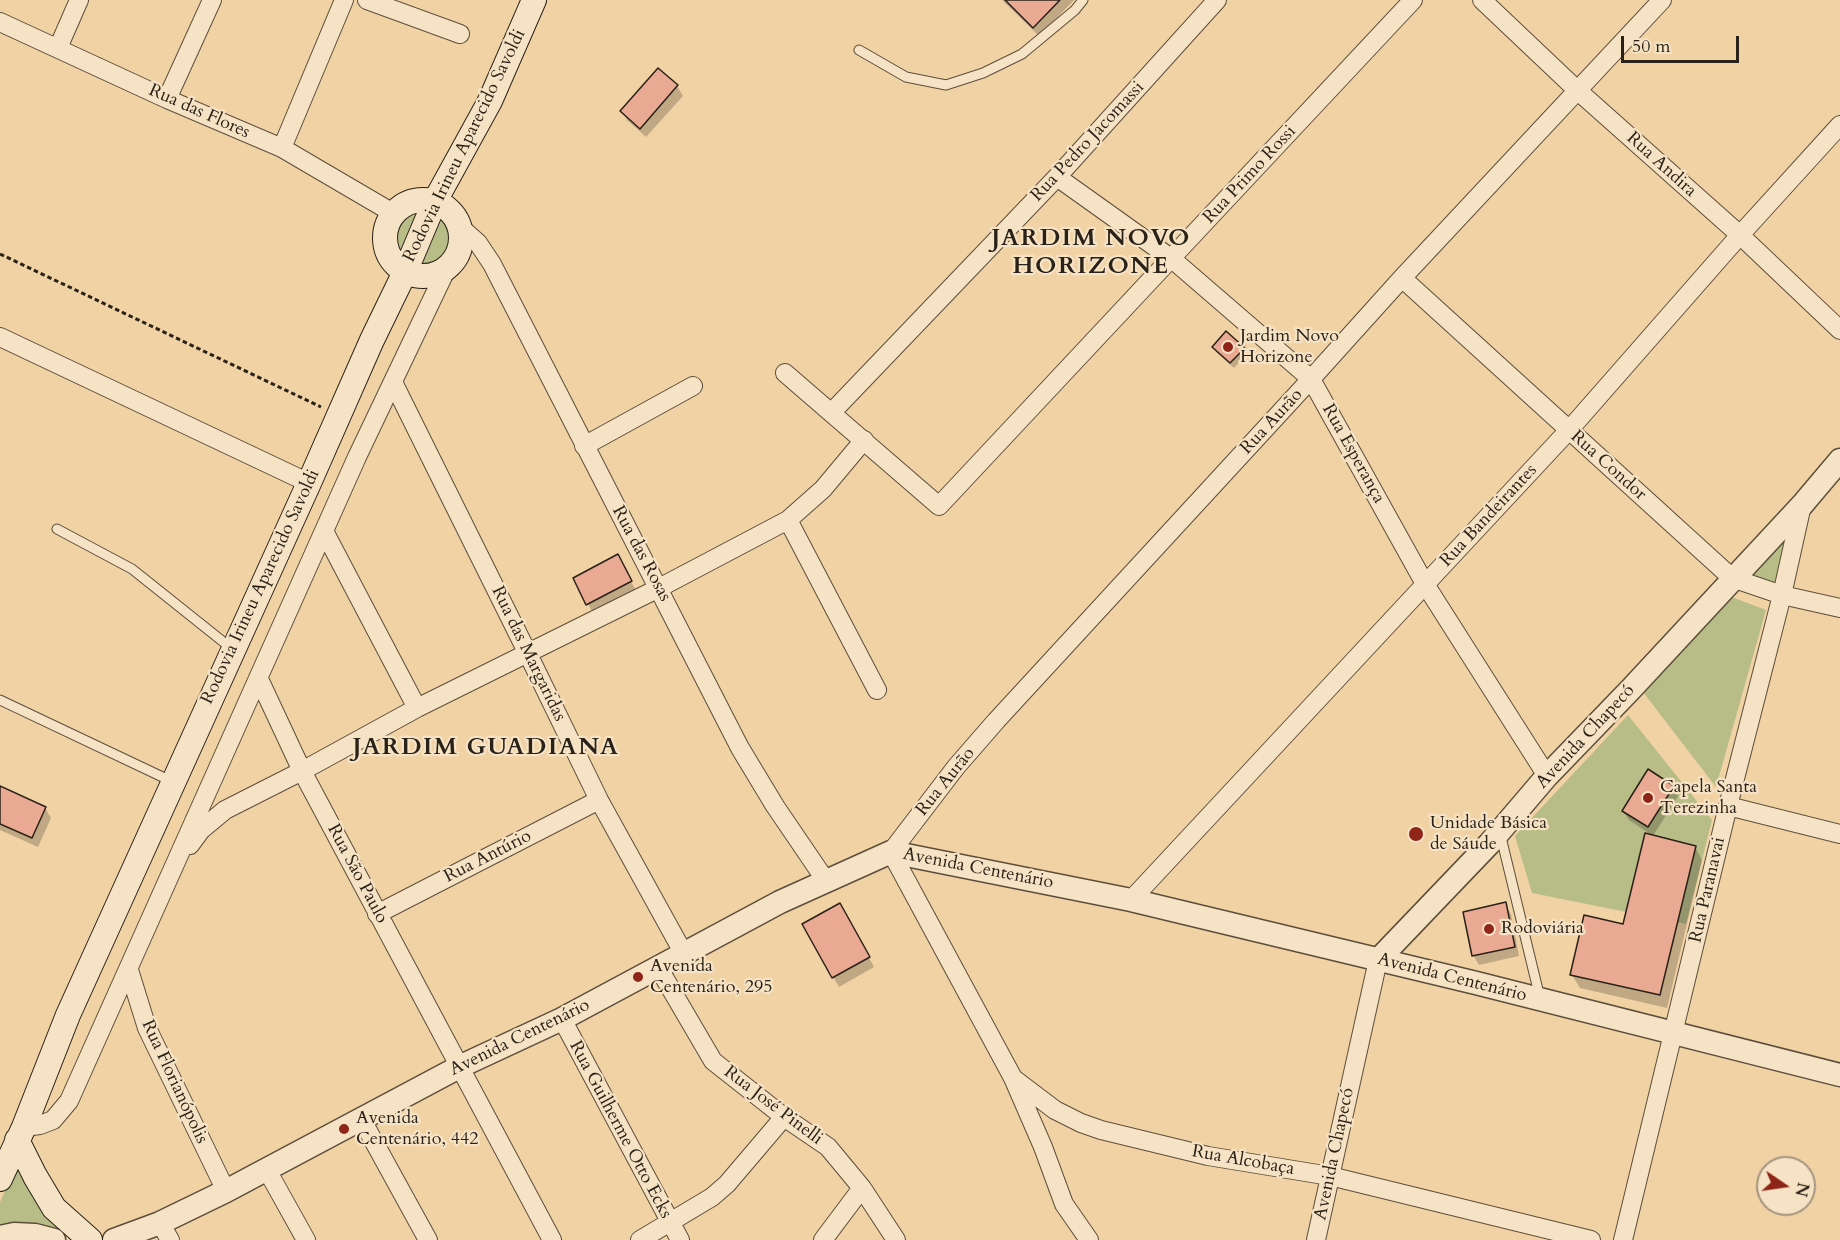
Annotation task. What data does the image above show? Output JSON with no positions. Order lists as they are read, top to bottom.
{
  "streets": {
    "main road": ["Rodovia Irineu Aparecido Savoldi"],
    "street": [
      "Rua das Flores",
      "Rua Pedro Jacomassi",
      "Rua Andira",
      "Rua Primo Rossi",
      "Rua Aurão",
      "Rua Esperança",
      "Rua Condor",
      "Rua Bandeirantes",
      "Rua das Rosas",
      "Rua das Margaridas",
      "Avenida Chapecó",
      "Rua Antúrio",
      "Avenida Centenário",
      "Rua São Paulo",
      "Rua Paranavai",
      "Rua Florianópolis",
      "Rua José Pinelli",
      "Rua Guilherme Otto Ecks",
      "Rua Alcobaça"
    ]
  },
  "crossings": [
    ["Rua Pedro Jacomassi", "Rua Esperança"],
    ["Rua Andira", "Rua Aurão"],
    ["Rua Andira", "Rua Bandeirantes"],
    ["Rua Primo Rossi", "Rua Esperança"],
    ["Rua Aurão", "Rua Esperança"],
    ["Rua Aurão", "Rua Condor"],
    ["Rua Aurão", "Avenida Centenário"],
    ["Rua Esperança", "Rua Bandeirantes"],
    ["Rua Esperança", "Avenida Chapecó"],
    ["Rua Condor", "Rua Bandeirantes"],
    ["Rua Condor", "Avenida Chapecó"],
    ["Rua Condor", "Rua Paranavai"],
    ["Rua Bandeirantes", "Avenida Centenário"],
    ["Rua das Rosas", "Avenida Centenário"],
    ["Rua das Margaridas", "Rua Antúrio"],
    ["Rua das Margaridas", "Avenida Centenário"],
    ["Avenida Chapecó", "Avenida Centenário"],
    ["Avenida Chapecó", "Rua Paranavai"],
    ["Avenida Chapecó", "Rua Alcobaça"],
    ["Rua Antúrio", "Rua São Paulo"],
    ["Avenida Centenário", "Rua São Paulo"],
    ["Avenida Centenário", "Rua Paranavai"],
    ["Avenida Centenário", "Rua Florianópolis"],
    ["Avenida Centenário", "Rua José Pinelli"],
    ["Avenida Centenário", "Rua Guilherme Otto Ecks"]
  ],
  "districts": ["JARDIM NOVO HORIZONE", "JARDIM GUADIANA"],
  "places": [
    "Jardim Novo Horizone",
    "Capela Santa Terezinha",
    "Unidade Básica de Sáude",
    "Rodoviária",
    "Avenida Centenário, 295",
    "Avenida Centenário, 442"
  ],
  "scale_bar": "50 m",
  "north": "right"
}
